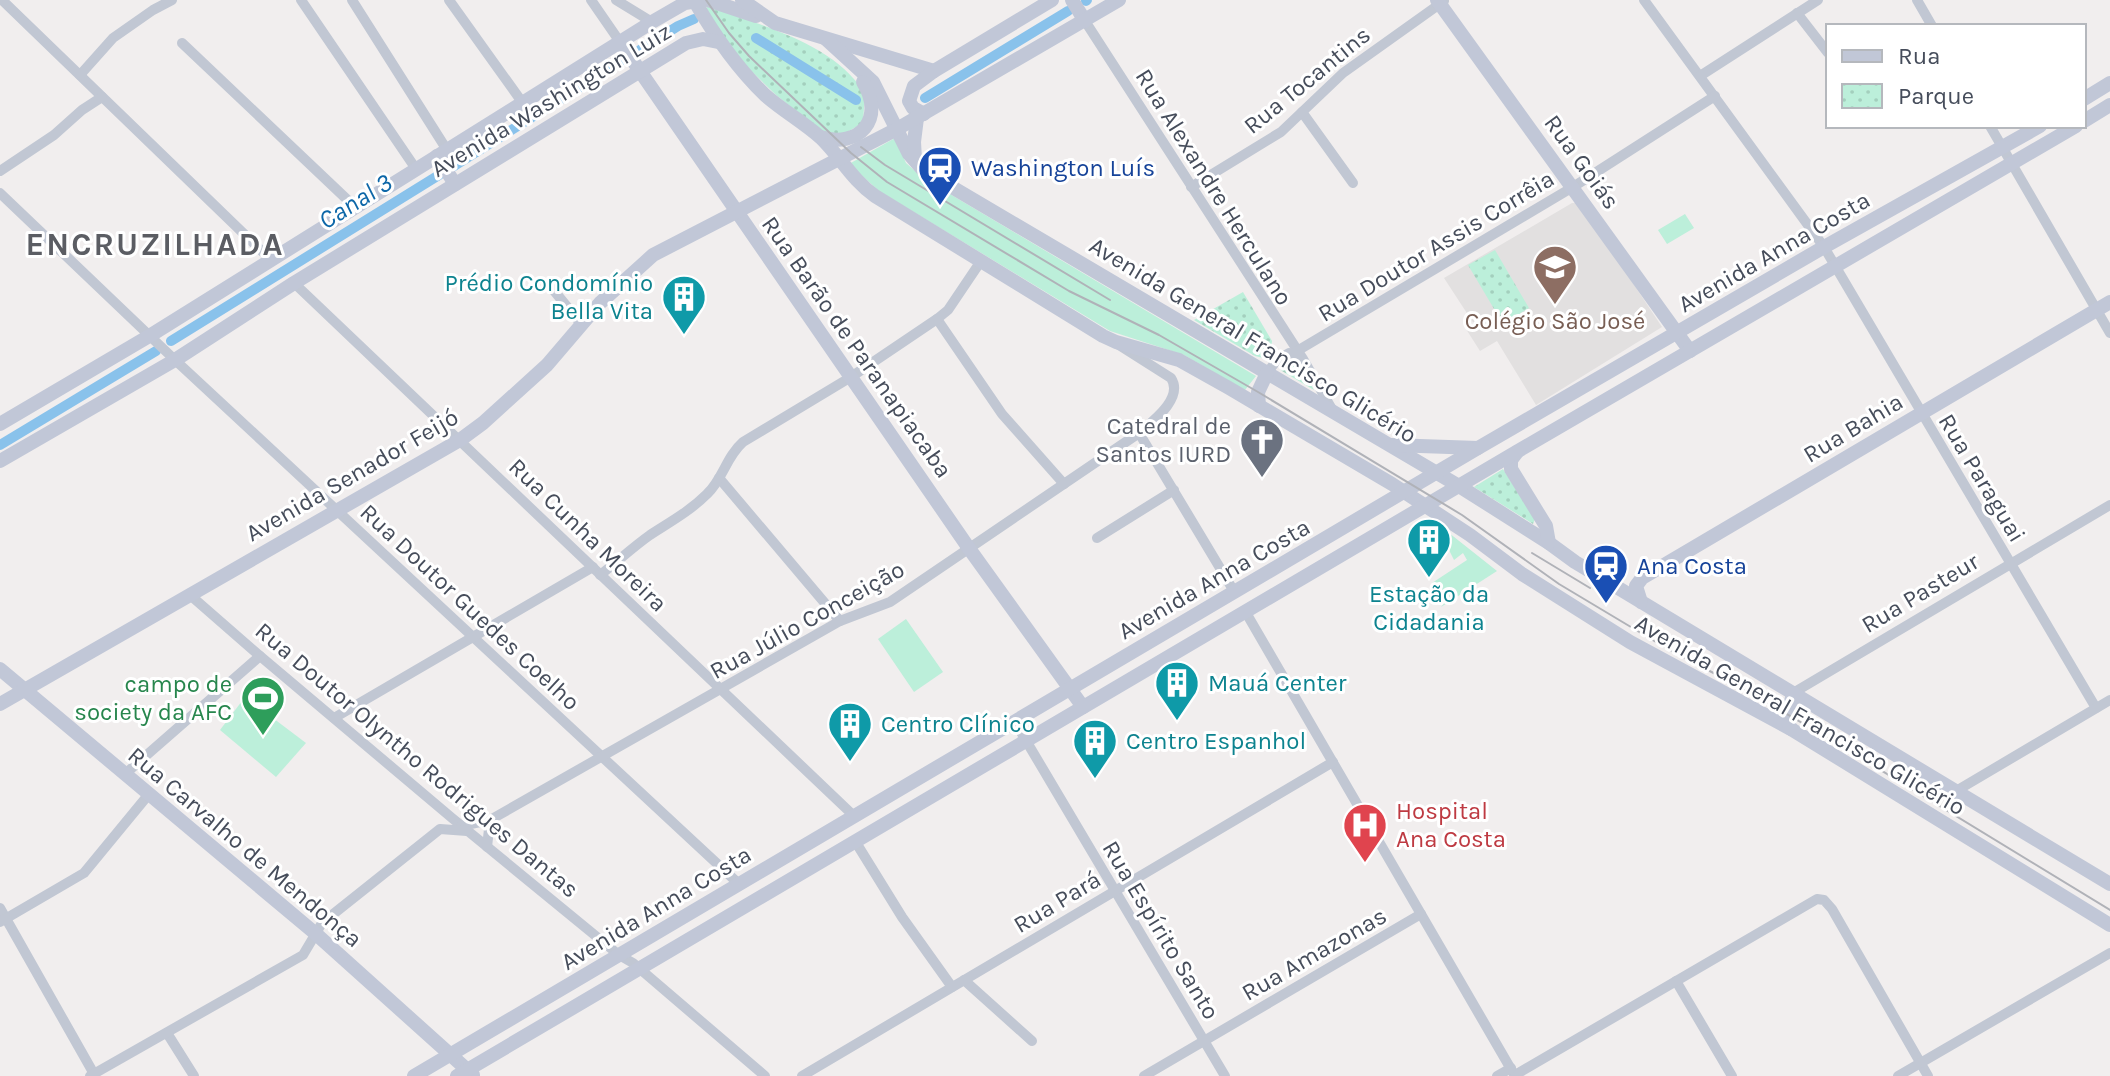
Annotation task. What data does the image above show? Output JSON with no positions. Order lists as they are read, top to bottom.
{
  "streets": {
    "main road": [
      "Avenida Washington Luiz",
      "Rua Goiás",
      "Avenida Anna Costa",
      "Avenida General Francisco Glicério",
      "Rua Barão de Paranapiacaba",
      "Rua Bahia",
      "Avenida Senador Feijó",
      "Rua Carvalho de Mendonça"
    ],
    "street": [
      "Rua Tocantins",
      "Rua Alexandre Herculano",
      "Rua Doutor Assis Corrêia",
      "Rua Paraguai",
      "Rua Cunha Moreira",
      "Rua Pasteur",
      "Rua Doutor Guedes Coelho",
      "Rua Júlio Conceição",
      "Rua Doutor Olyntho Rodrigues Dantas",
      "Rua Pará",
      "Rua Espírito Santo",
      "Rua Amazonas"
    ]
  },
  "crossings": [
    ["Rua Tocantins", "Rua Goiás"],
    ["Rua Tocantins", "Rua Alexandre Herculano"],
    ["Avenida Washington Luiz", "Avenida General Francisco Glicério"],
    ["Avenida Washington Luiz", "Rua Barão de Paranapiacaba"],
    ["Avenida Washington Luiz", "Rua Cunha Moreira"],
    ["Avenida Washington Luiz", "Rua Doutor Guedes Coelho"],
    ["Rua Goiás", "Rua Doutor Assis Corrêia"],
    ["Rua Goiás", "Avenida Anna Costa"],
    ["Rua Alexandre Herculano", "Rua Doutor Assis Corrêia"],
    ["Rua Alexandre Herculano", "Avenida General Francisco Glicério"],
    ["Rua Doutor Assis Corrêia", "Avenida General Francisco Glicério"],
    ["Rua Doutor Assis Corrêia", "Rua Paraguai"],
    ["Avenida Anna Costa", "Avenida General Francisco Glicério"],
    ["Avenida Anna Costa", "Rua Barão de Paranapiacaba"],
    ["Avenida Anna Costa", "Rua Paraguai"],
    ["Avenida Anna Costa", "Rua Cunha Moreira"],
    ["Avenida Anna Costa", "Rua Doutor Guedes Coelho"],
    ["Avenida Anna Costa", "Rua Doutor Olyntho Rodrigues Dantas"],
    ["Avenida Anna Costa", "Rua Carvalho de Mendonça"],
    ["Avenida Anna Costa", "Rua Espírito Santo"],
    ["Avenida General Francisco Glicério", "Rua Bahia"],
    ["Avenida General Francisco Glicério", "Avenida Senador Feijó"],
    ["Avenida General Francisco Glicério", "Rua Pasteur"],
    ["Avenida General Francisco Glicério", "Rua Júlio Conceição"],
    ["Rua Barão de Paranapiacaba", "Avenida Senador Feijó"],
    ["Rua Barão de Paranapiacaba", "Rua Júlio Conceição"],
    ["Rua Bahia", "Rua Paraguai"],
    ["Avenida Senador Feijó", "Rua Cunha Moreira"],
    ["Avenida Senador Feijó", "Rua Doutor Guedes Coelho"],
    ["Avenida Senador Feijó", "Rua Doutor Olyntho Rodrigues Dantas"],
    ["Avenida Senador Feijó", "Rua Carvalho de Mendonça"],
    ["Rua Paraguai", "Rua Pasteur"],
    ["Rua Cunha Moreira", "Rua Júlio Conceição"],
    ["Rua Doutor Guedes Coelho", "Rua Júlio Conceição"],
    ["Rua Júlio Conceição", "Rua Doutor Olyntho Rodrigues Dantas"],
    ["Rua Pará", "Rua Espírito Santo"],
    ["Rua Espírito Santo", "Rua Amazonas"]
  ],
  "districts": ["ENCRUZILHADA"],
  "water": ["Canal 3"],
  "places": {
    "station": ["Washington Luís", "Ana Costa"],
    "school or university": ["Colégio São José"],
    "building": [
      "Prédio Condomínio Bella Vita",
      "Estação da Cidadania",
      "Mauá Center",
      "Centro Clínico",
      "Centro Espanhol"
    ],
    "church": ["Catedral de Santos IURD"],
    "sports": ["campo de society da AFC"],
    "hospital": ["Hospital Ana Costa"]
  },
  "legend": ["Rua", "Parque"]
}
